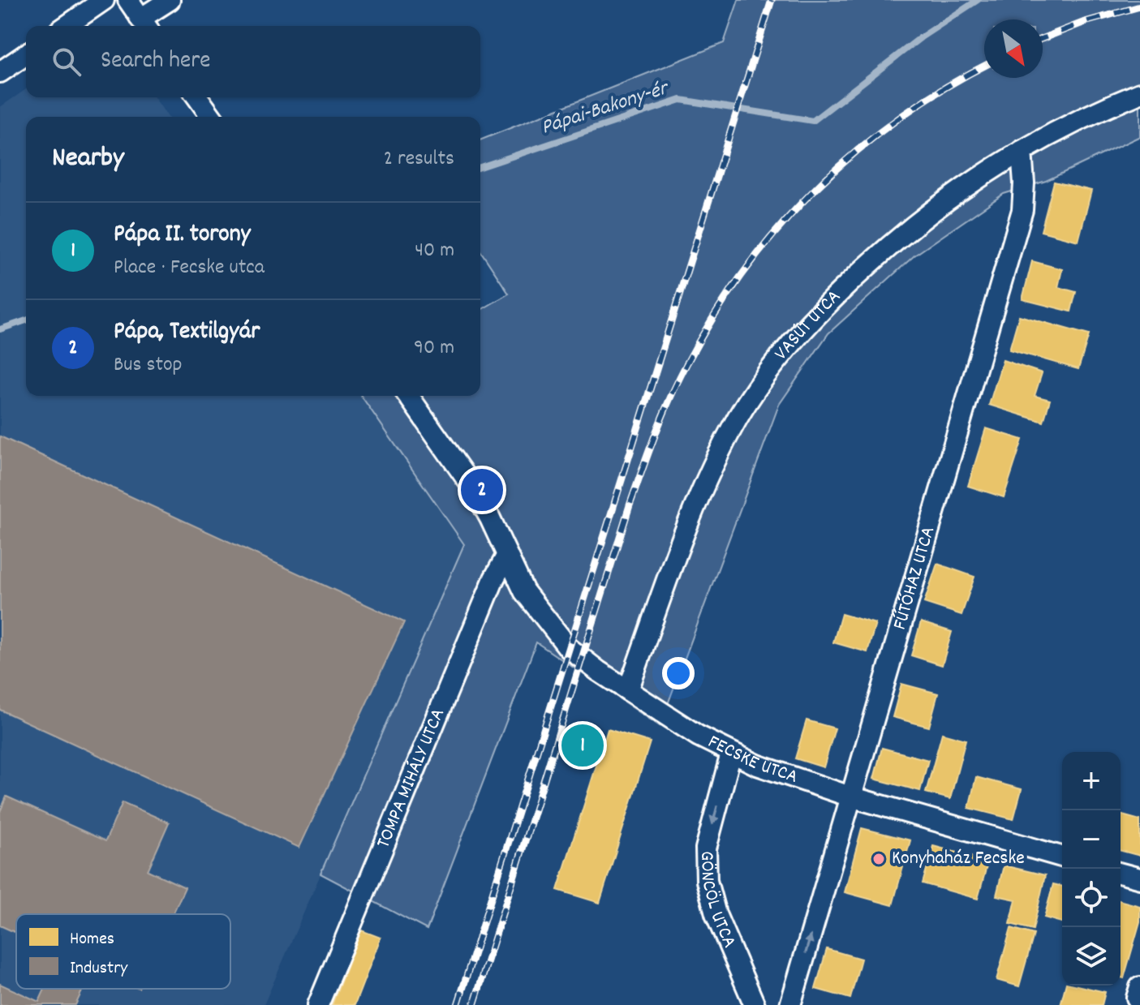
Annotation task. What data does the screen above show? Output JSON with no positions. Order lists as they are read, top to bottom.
{
  "streets": {
    "street": [
      "VASÚT UTCA",
      "FŰTŐHÁZ UTCA",
      "FECSKE UTCA",
      "TOMPA MIHÁLY UTCA",
      "GÖNCÖL UTCA"
    ]
  },
  "crossings": [
    ["VASÚT UTCA", "FŰTŐHÁZ UTCA"],
    ["VASÚT UTCA", "FECSKE UTCA"],
    ["FŰTŐHÁZ UTCA", "FECSKE UTCA"],
    ["FECSKE UTCA", "TOMPA MIHÁLY UTCA"],
    ["FECSKE UTCA", "GÖNCÖL UTCA"]
  ],
  "one_way": ["GÖNCÖL UTCA"],
  "water": ["Pápai-Bakony-ér"],
  "places": ["Konyhaház Fecske"],
  "legend": ["Homes", "Industry"],
  "north": "bottom right",
  "page": {
    "search": "Search here",
    "heading": ["Nearby", "2 results"],
    "list": [
      {
        "mark": "1",
        "name": "Pápa II. torony",
        "note": "Place · Fecske utca",
        "value": "40 m"
      },
      {
        "mark": "2",
        "name": "Pápa, Textilgyár",
        "note": "Bus stop",
        "value": "90 m"
      }
    ],
    "pins": ["2", "1"],
    "map_buttons": ["+", "−"]
  }
}
